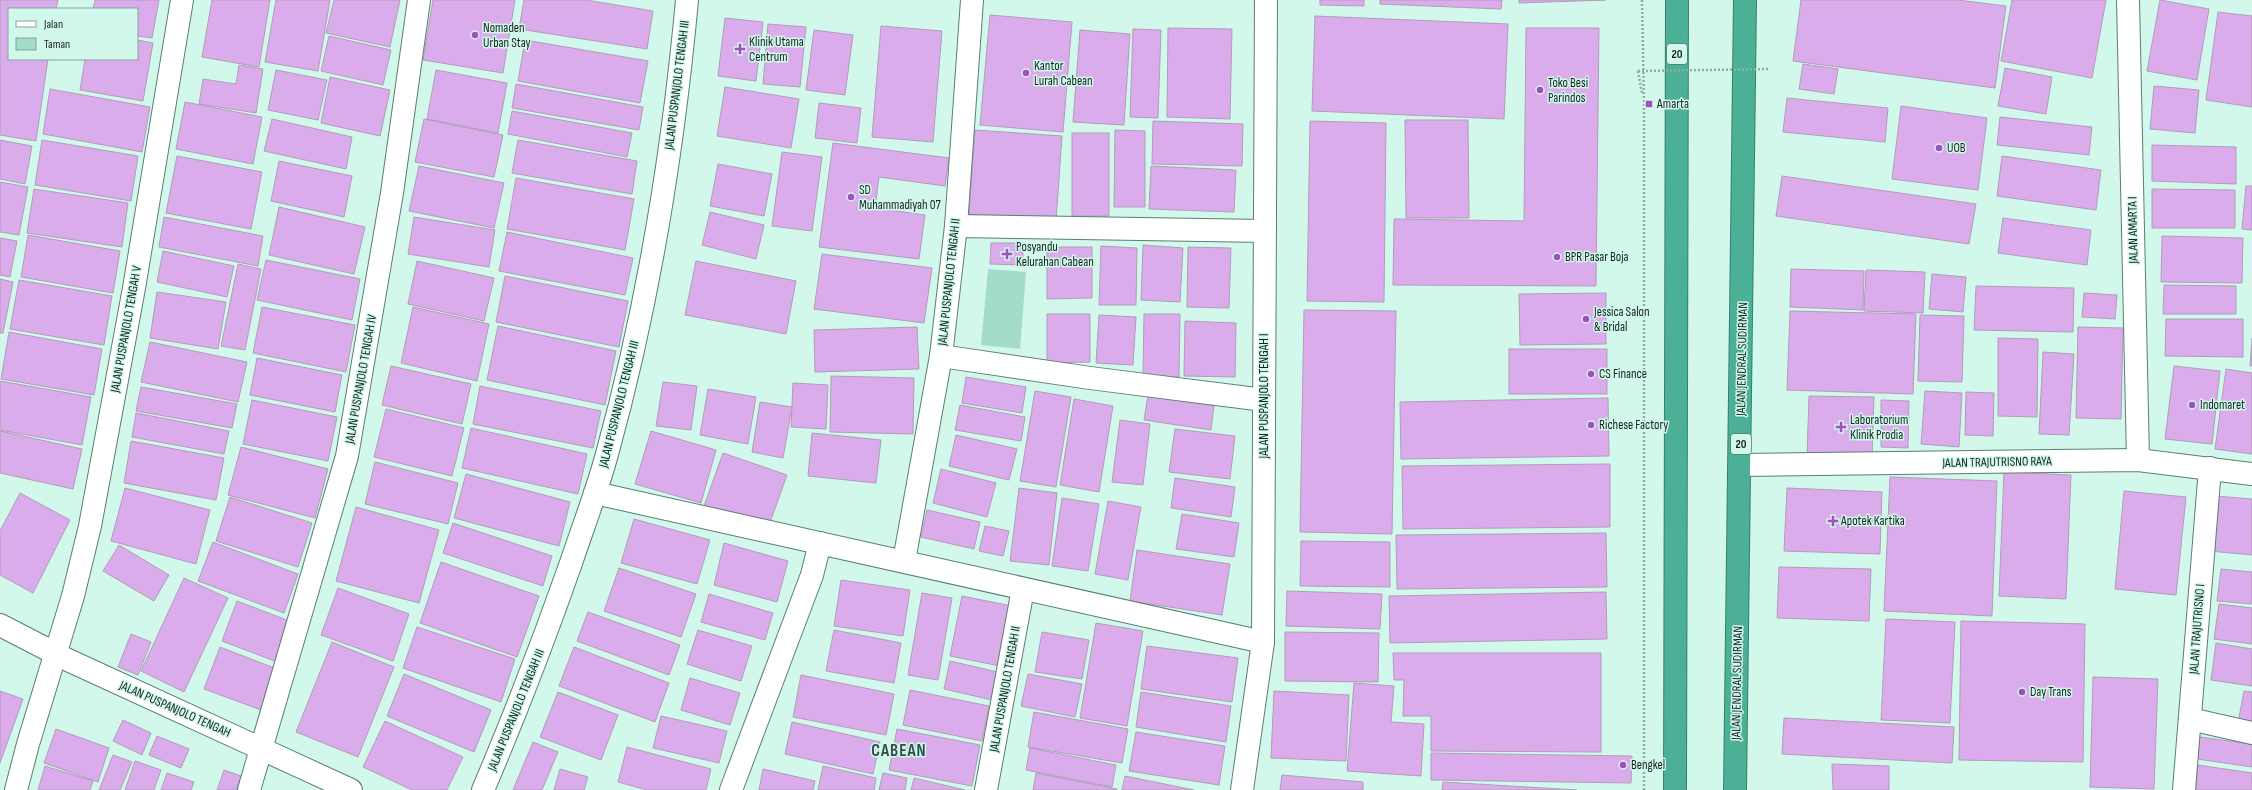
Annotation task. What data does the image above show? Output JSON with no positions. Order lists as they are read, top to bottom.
{
  "streets": {
    "highway": ["20", "JALAN JENDRAL SUDIRMAN"],
    "street": [
      "JALAN PUSPANJOLO TENGAH III",
      "JALAN AMARTA I",
      "JALAN PUSPANJOLO TENGAH II",
      "JALAN PUSPANJOLO TENGAH V",
      "JALAN PUSPANJOLO TENGAH IV",
      "JALAN PUSPANJOLO TENGAH I",
      "JALAN TRAJUTRISNO RAYA",
      "JALAN TRAJUTRISNO I",
      "JALAN PUSPANJOLO TENGAH"
    ]
  },
  "crossings": [
    ["JALAN AMARTA I", "JALAN TRAJUTRISNO RAYA"],
    ["JALAN PUSPANJOLO TENGAH V", "JALAN PUSPANJOLO TENGAH"],
    ["JALAN JENDRAL SUDIRMAN", "JALAN TRAJUTRISNO RAYA"],
    ["JALAN PUSPANJOLO TENGAH IV", "JALAN PUSPANJOLO TENGAH"],
    ["JALAN TRAJUTRISNO RAYA", "JALAN TRAJUTRISNO I"]
  ],
  "districts": ["CABEAN"],
  "places": {
    "other": [
      "Nomaden Urban Stay",
      "Kantor Lurah Cabean",
      "Toko Besi Parindos",
      "UOB",
      "SD Muhammadiyah 07",
      "BPR Pasar Boja",
      "Jessica Salon & Bridal",
      "CS Finance",
      "Indomaret",
      "Richese Factory",
      "Day Trans",
      "Bengkel"
    ],
    "health": [
      "Klinik Utama Centrum",
      "Posyandu Kelurahan Cabean",
      "Laboratorium Klinik Prodia",
      "Apotek Kartika"
    ],
    "transit": ["Amarta"]
  },
  "legend": ["Jalan", "Taman"]
}
